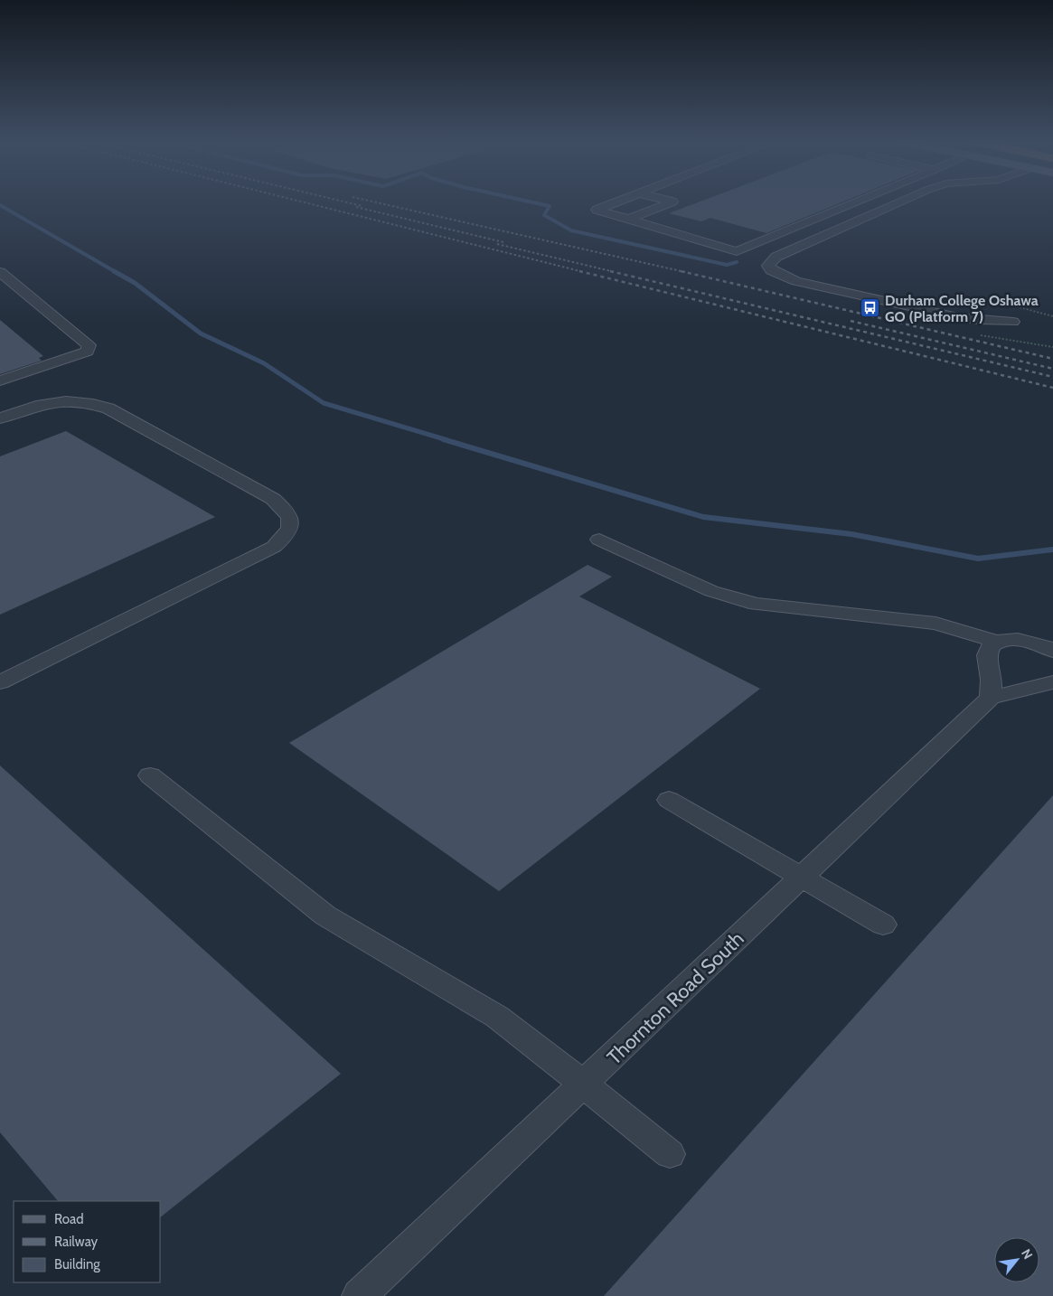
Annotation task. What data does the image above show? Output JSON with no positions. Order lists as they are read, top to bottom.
{
  "streets": {
    "street": ["Thornton Road South"]
  },
  "places": {
    "bus stop": ["Durham College Oshawa GO (Platform 7)"]
  },
  "legend": ["Road", "Railway", "Building"],
  "north": "top right"
}
